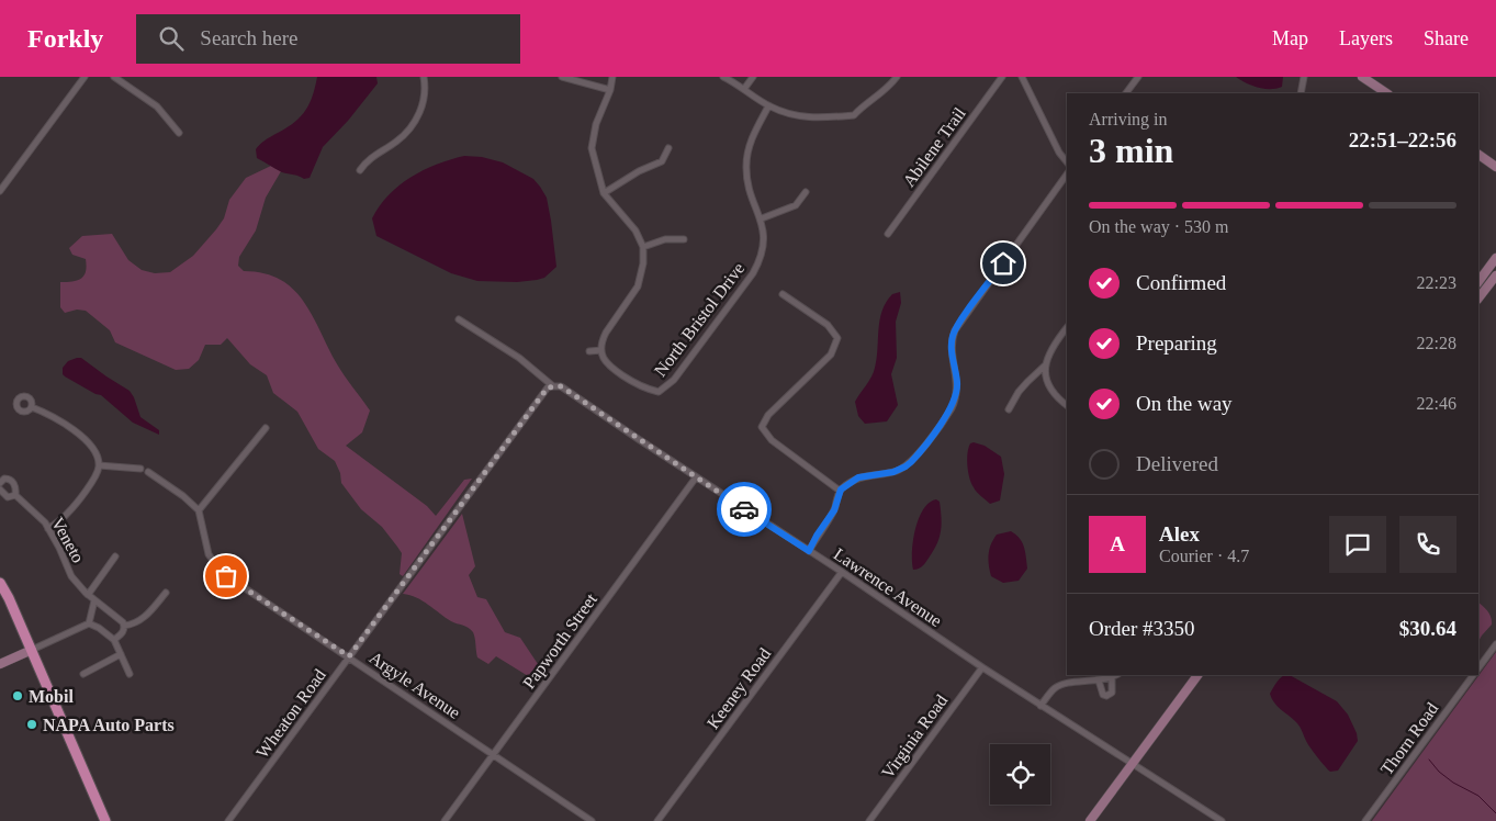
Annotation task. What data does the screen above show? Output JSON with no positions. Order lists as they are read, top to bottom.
{
  "streets": {
    "street": [
      "Abilene Trail",
      "North Bristol Drive",
      "Veneto",
      "Lawrence Avenue",
      "Papworth Street",
      "Argyle Avenue",
      "Keeney Road",
      "Wheaton Road",
      "Virginia Road",
      "Thorn Road"
    ]
  },
  "crossings": [
    ["Lawrence Avenue", "Papworth Street"],
    ["Lawrence Avenue", "Keeney Road"],
    ["Lawrence Avenue", "Wheaton Road"],
    ["Lawrence Avenue", "Virginia Road"],
    ["Papworth Street", "Argyle Avenue"],
    ["Argyle Avenue", "Wheaton Road"]
  ],
  "places": ["Mobil", "NAPA Auto Parts"],
  "page": {
    "header": "Forkly",
    "search": "Search here",
    "nav": ["Map", "Layers", "Share"],
    "heading": ["3 min", "Arriving in", "22:51–22:56"],
    "panel": [
      "Alex",
      "Courier · 4.7",
      "Order #3350",
      "$30.64"
    ],
    "bar": "On the way · 530 m",
    "list": [
      ["Confirmed", "22:23"],
      ["Preparing", "22:28"],
      ["On the way", "22:46"],
      "Delivered"
    ],
    "round": "A"
  }
}
